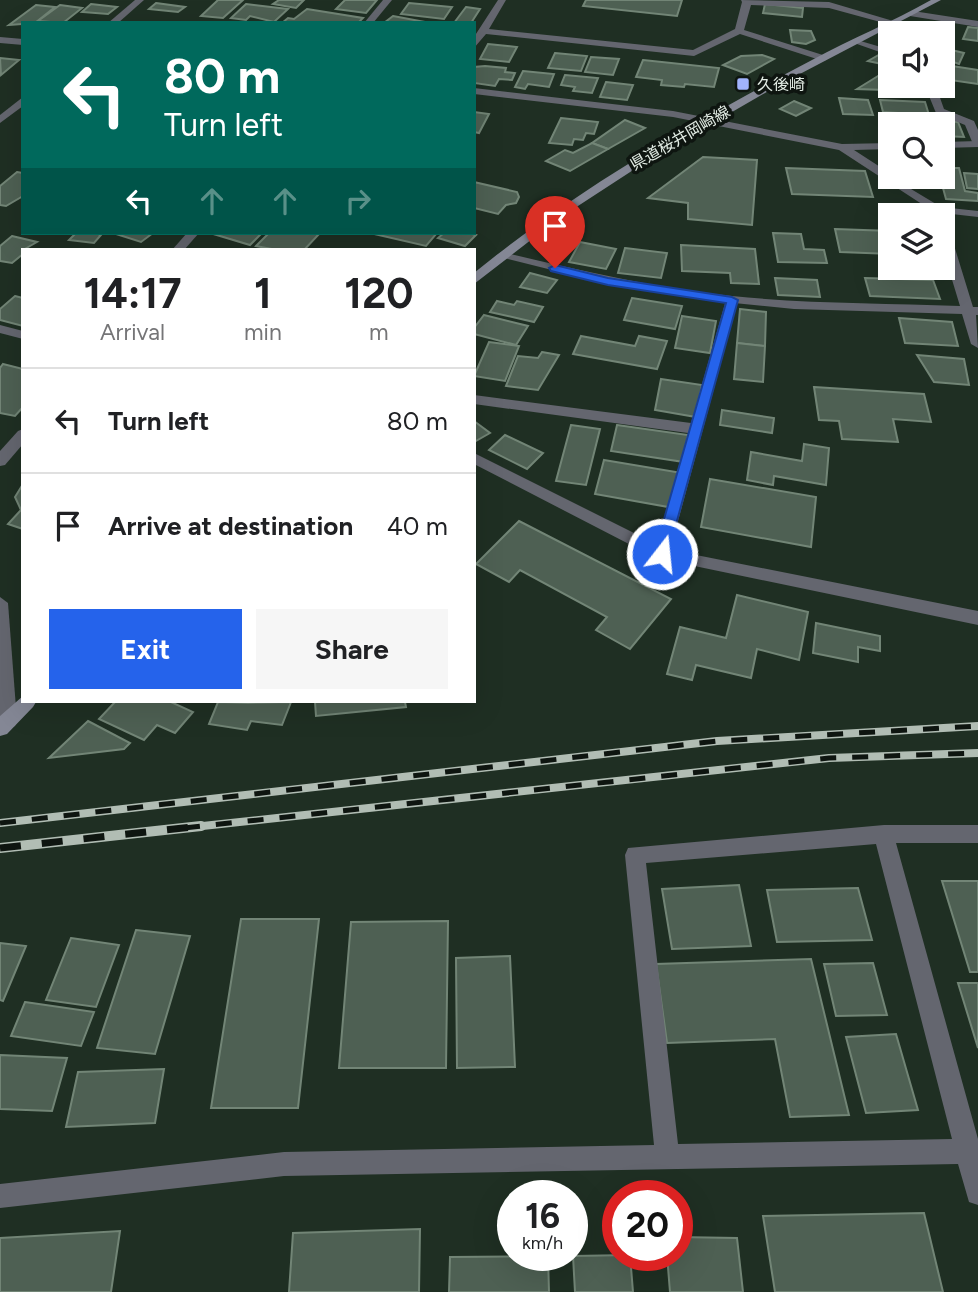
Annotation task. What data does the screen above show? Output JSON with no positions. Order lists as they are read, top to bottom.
{
  "streets": {
    "main road": ["県道桜井岡崎線"]
  },
  "places": {
    "transit": ["久後崎"]
  },
  "page": {
    "turn": ["80 m", "Turn left"],
    "eta": [
      "14:17",
      "Arrival",
      "1",
      "min",
      "120",
      "m"
    ],
    "list": [
      {
        "name": "Turn left",
        "value": "80 m"
      },
      {
        "name": "Arrive at destination",
        "value": "40 m"
      }
    ],
    "buttons": ["Exit", "Share"],
    "speed": "16 km/h",
    "limit": "20"
  }
}
